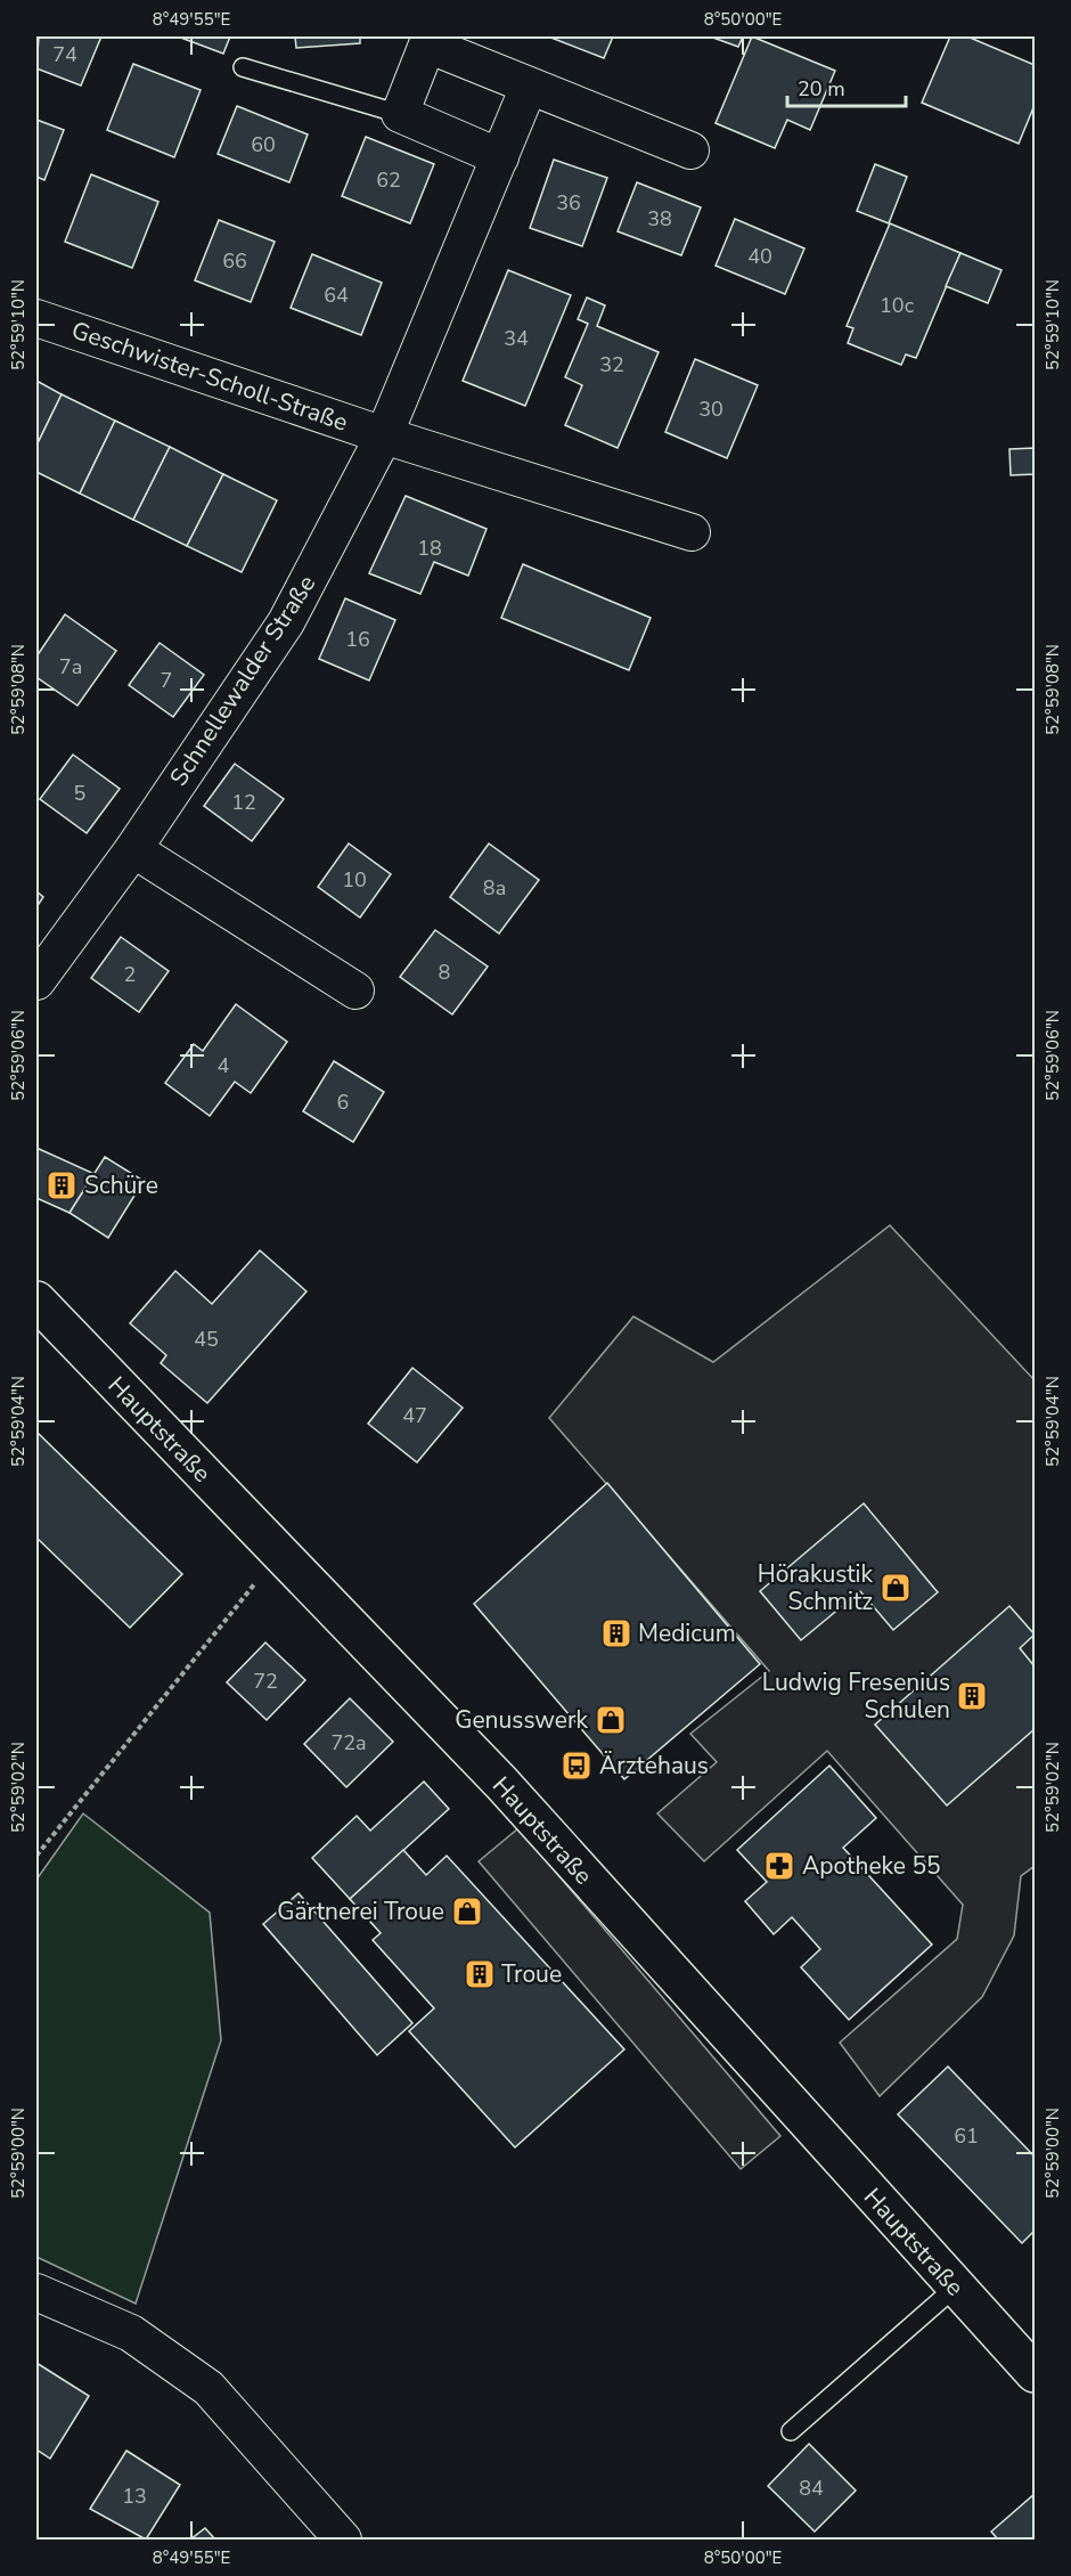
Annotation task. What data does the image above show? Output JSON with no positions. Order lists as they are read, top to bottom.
{
  "streets": {
    "main road": ["Hauptstraße"],
    "street": ["Geschwister-Scholl-Straße", "Schnellewalder Straße"]
  },
  "crossings": [
    ["Geschwister-Scholl-Straße", "Schnellewalder Straße"]
  ],
  "places": {
    "building": [
      "Schüre",
      "Medicum",
      "Ludwig Fresenius Schulen",
      "Troue"
    ],
    "shop": ["Hörakustik Schmitz", "Genusswerk", "Gärtnerei Troue"],
    "bus stop": ["Ärztehaus"],
    "pharmacy": ["Apotheke 55"]
  },
  "house_numbers": [
    "74",
    "60",
    "62",
    "36",
    "38",
    "40",
    "66",
    "64",
    "10c",
    "34",
    "32",
    "30",
    "18",
    "16",
    "7a",
    "7",
    "5",
    "12",
    "10",
    "8a",
    "8",
    "2",
    "4",
    "6",
    "45",
    "47",
    "72",
    "72a",
    "61",
    "84",
    "13"
  ],
  "scale_bar": "20 m",
  "coordinates": [
    "8°49'55\"E",
    "8°50'00\"E",
    "52°59'10\"N",
    "52°59'08\"N",
    "52°59'06\"N",
    "52°59'04\"N",
    "52°59'02\"N",
    "52°59'00\"N"
  ]
}
